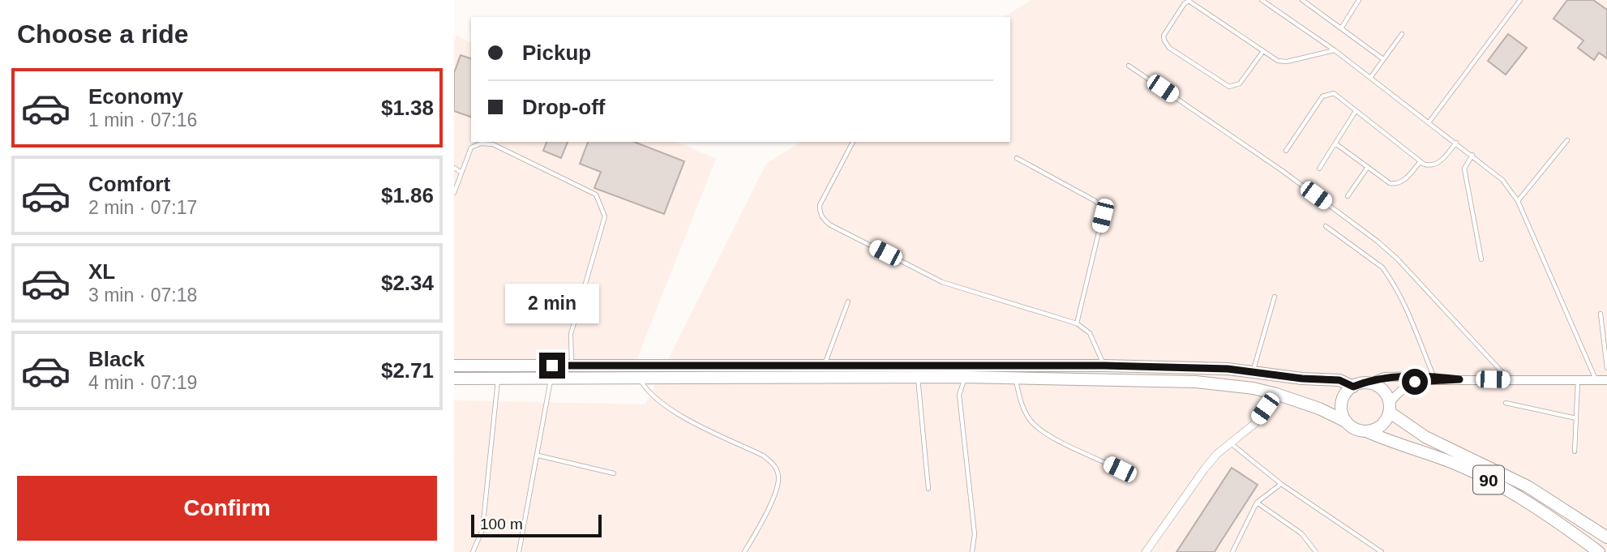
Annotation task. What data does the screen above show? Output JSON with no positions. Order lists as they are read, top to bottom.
{
  "streets": {
    "highway": ["90"]
  },
  "scale_bar": "100 m",
  "page": {
    "heading": "Choose a ride",
    "banner": ["Pickup", "Drop-off"],
    "list": [
      {
        "name": "Economy",
        "note": "1 min · 07:16",
        "value": "$1.38"
      },
      {
        "name": "Comfort",
        "note": "2 min · 07:17",
        "value": "$1.86"
      },
      {
        "name": "XL",
        "note": "3 min · 07:18",
        "value": "$2.34"
      },
      {
        "name": "Black",
        "note": "4 min · 07:19",
        "value": "$2.71"
      }
    ],
    "bubble": "2 min",
    "buttons": "Confirm",
    "scale": "100 m"
  }
}
